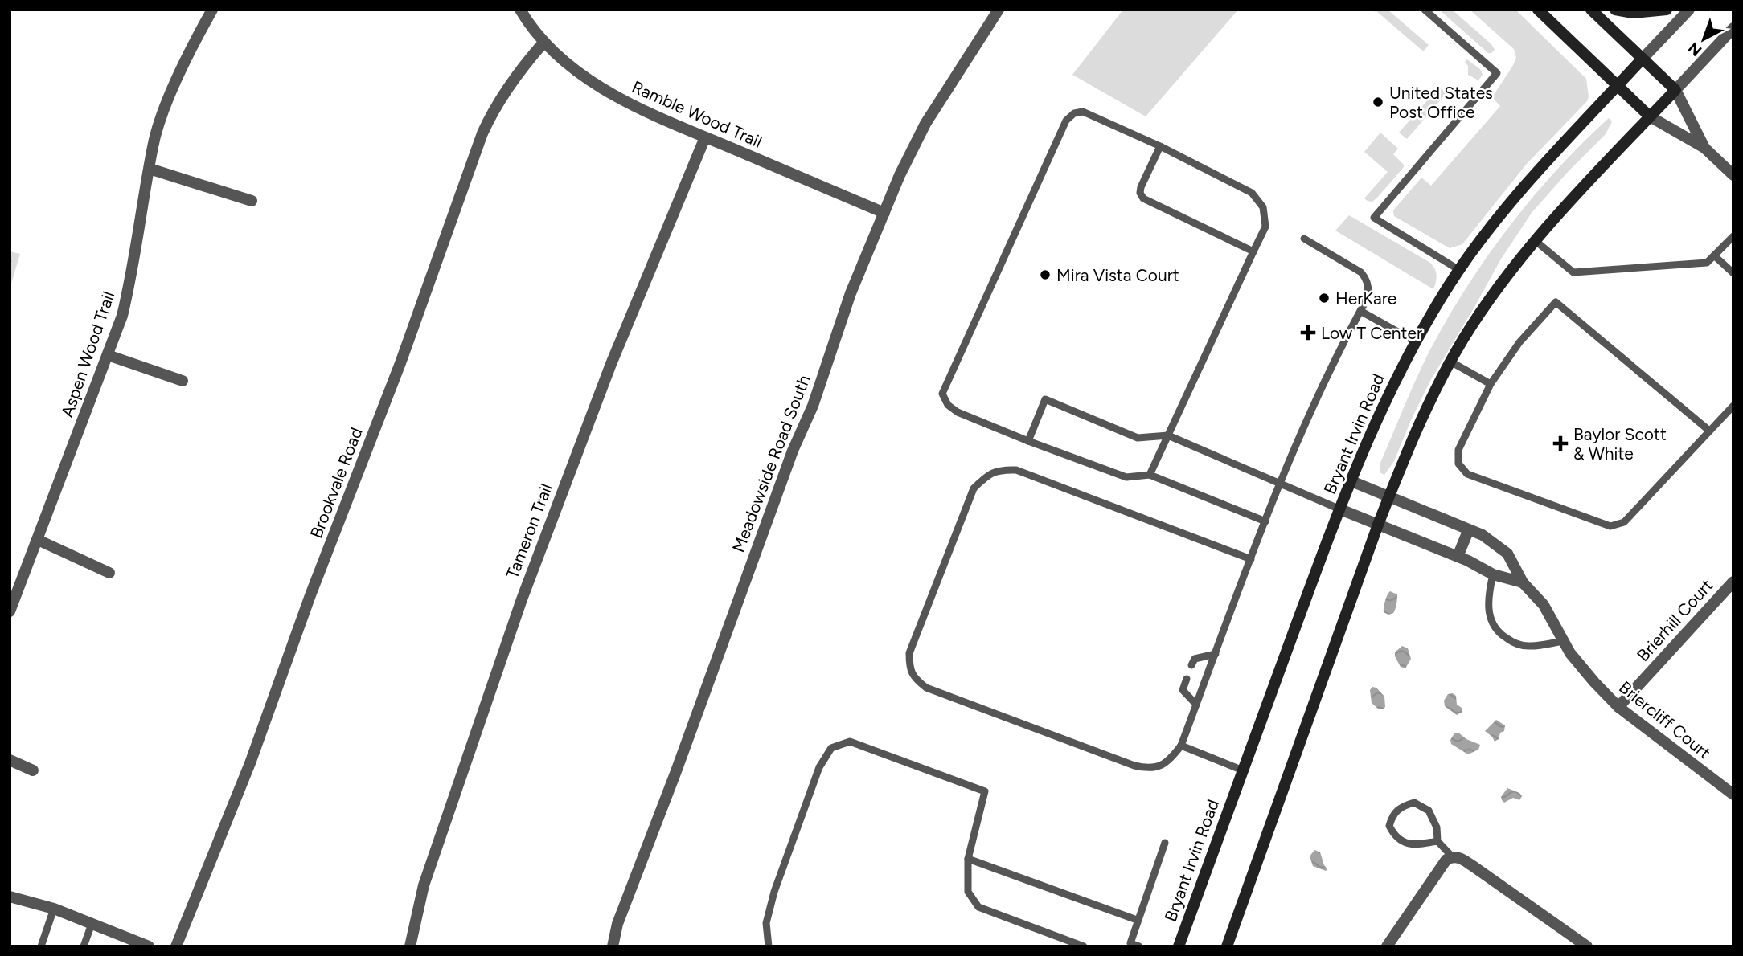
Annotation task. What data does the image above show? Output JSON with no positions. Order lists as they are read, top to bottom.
{
  "streets": {
    "main road": ["Bryant Irvin Road"],
    "street": [
      "Ramble Wood Trail",
      "Aspen Wood Trail",
      "Meadowside Road South",
      "Brookvale Road",
      "Tameron Trail",
      "Brierhill Court",
      "Briercliff Court"
    ]
  },
  "crossings": [
    ["Ramble Wood Trail", "Meadowside Road South"],
    ["Ramble Wood Trail", "Brookvale Road"],
    ["Ramble Wood Trail", "Tameron Trail"],
    ["Bryant Irvin Road", "Briercliff Court"],
    ["Brierhill Court", "Briercliff Court"]
  ],
  "places": {
    "other": ["United States Post Office", "Mira Vista Court", "HerKare"],
    "health": ["Low T Center", "Baylor Scott & White"]
  },
  "north": "bottom left"
}
